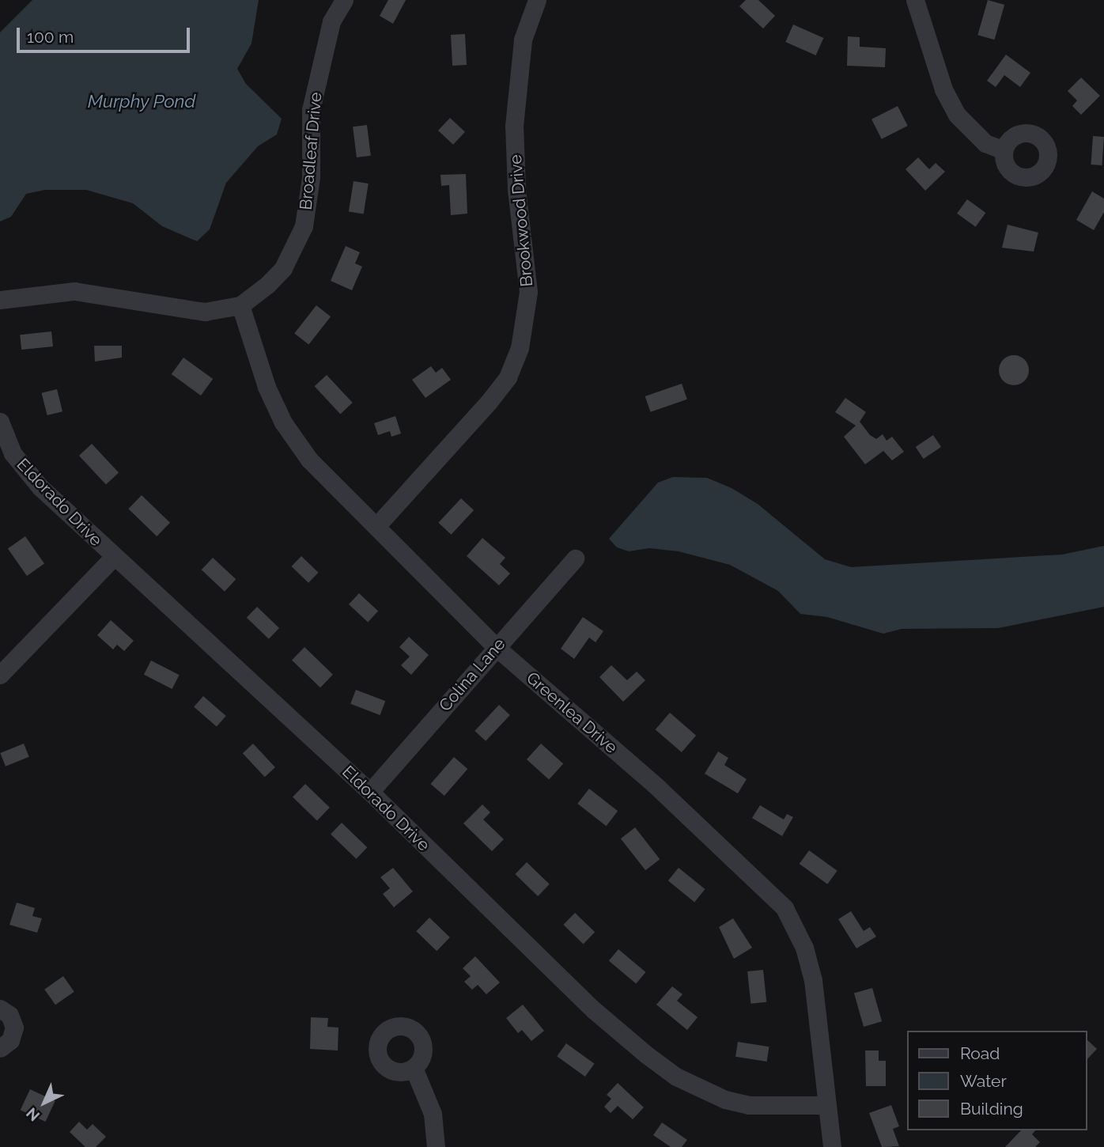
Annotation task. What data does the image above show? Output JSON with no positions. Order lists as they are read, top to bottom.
{
  "streets": {
    "street": [
      "Broadleaf Drive",
      "Brookwood Drive",
      "Eldorado Drive",
      "Colina Lane",
      "Greenlea Drive"
    ]
  },
  "crossings": [
    ["Broadleaf Drive", "Greenlea Drive"],
    ["Brookwood Drive", "Greenlea Drive"],
    ["Eldorado Drive", "Colina Lane"],
    ["Eldorado Drive", "Greenlea Drive"],
    ["Colina Lane", "Greenlea Drive"]
  ],
  "water": ["Murphy Pond"],
  "legend": ["Road", "Water", "Building"],
  "scale_bar": "100 m",
  "north": "bottom left"
}
